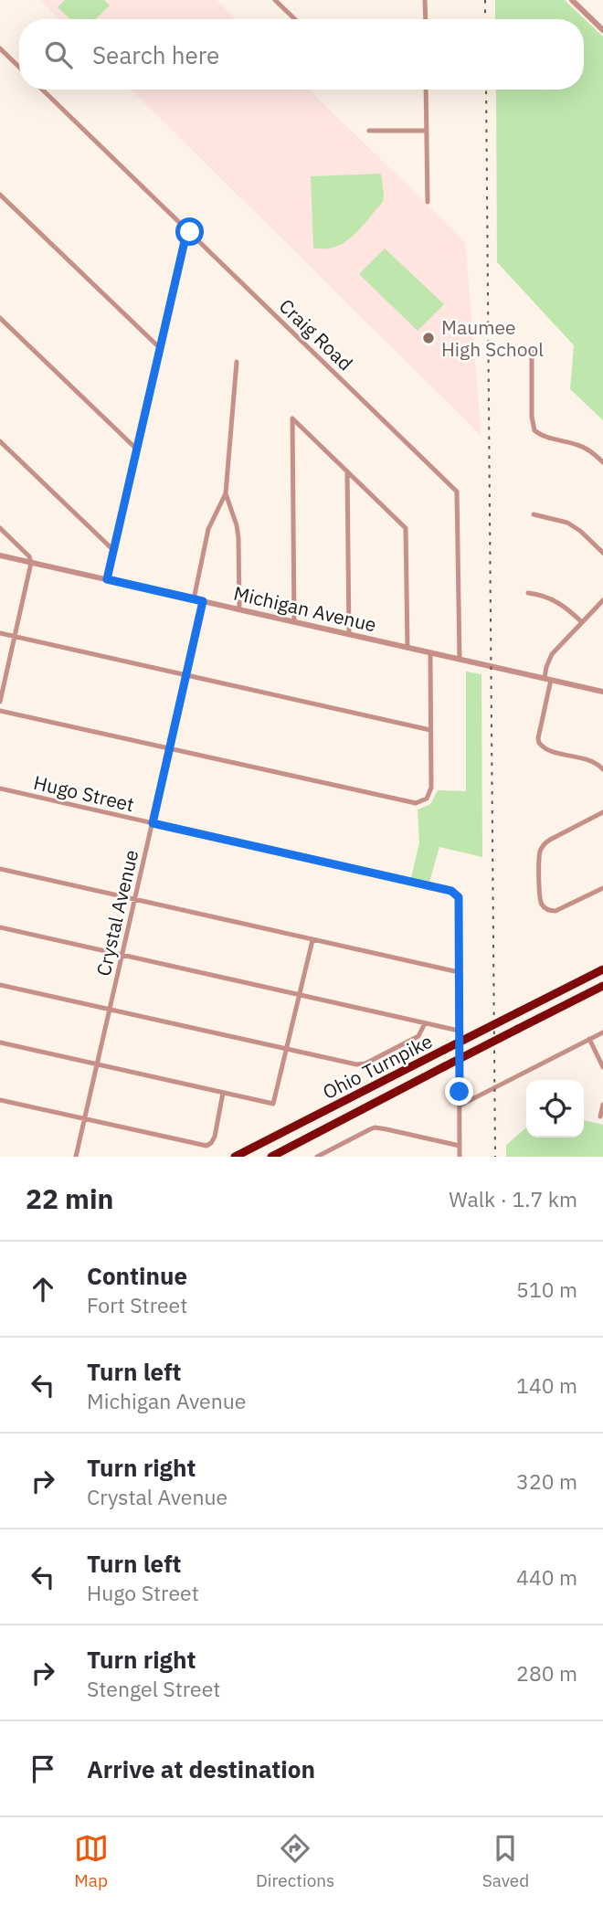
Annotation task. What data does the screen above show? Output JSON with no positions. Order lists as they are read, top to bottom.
{
  "streets": {
    "highway": ["Ohio Turnpike"],
    "street": [
      "Craig Road",
      "Michigan Avenue",
      "Hugo Street",
      "Crystal Avenue"
    ]
  },
  "crossings": [
    ["Craig Road", "Michigan Avenue"],
    ["Michigan Avenue", "Crystal Avenue"],
    ["Hugo Street", "Crystal Avenue"]
  ],
  "places": ["Maumee High School"],
  "page": {
    "search": "Search here",
    "heading": ["22 min", "Walk · 1.7 km"],
    "list": [
      ["Continue", "Fort Street", "510 m"],
      ["Turn left", "Michigan Avenue", "140 m"],
      ["Turn right", "Crystal Avenue", "320 m"],
      ["Turn left", "Hugo Street", "440 m"],
      ["Turn right", "Stengel Street", "280 m"],
      "Arrive at destination"
    ],
    "nav": ["Map", "Directions", "Saved"]
  }
}
